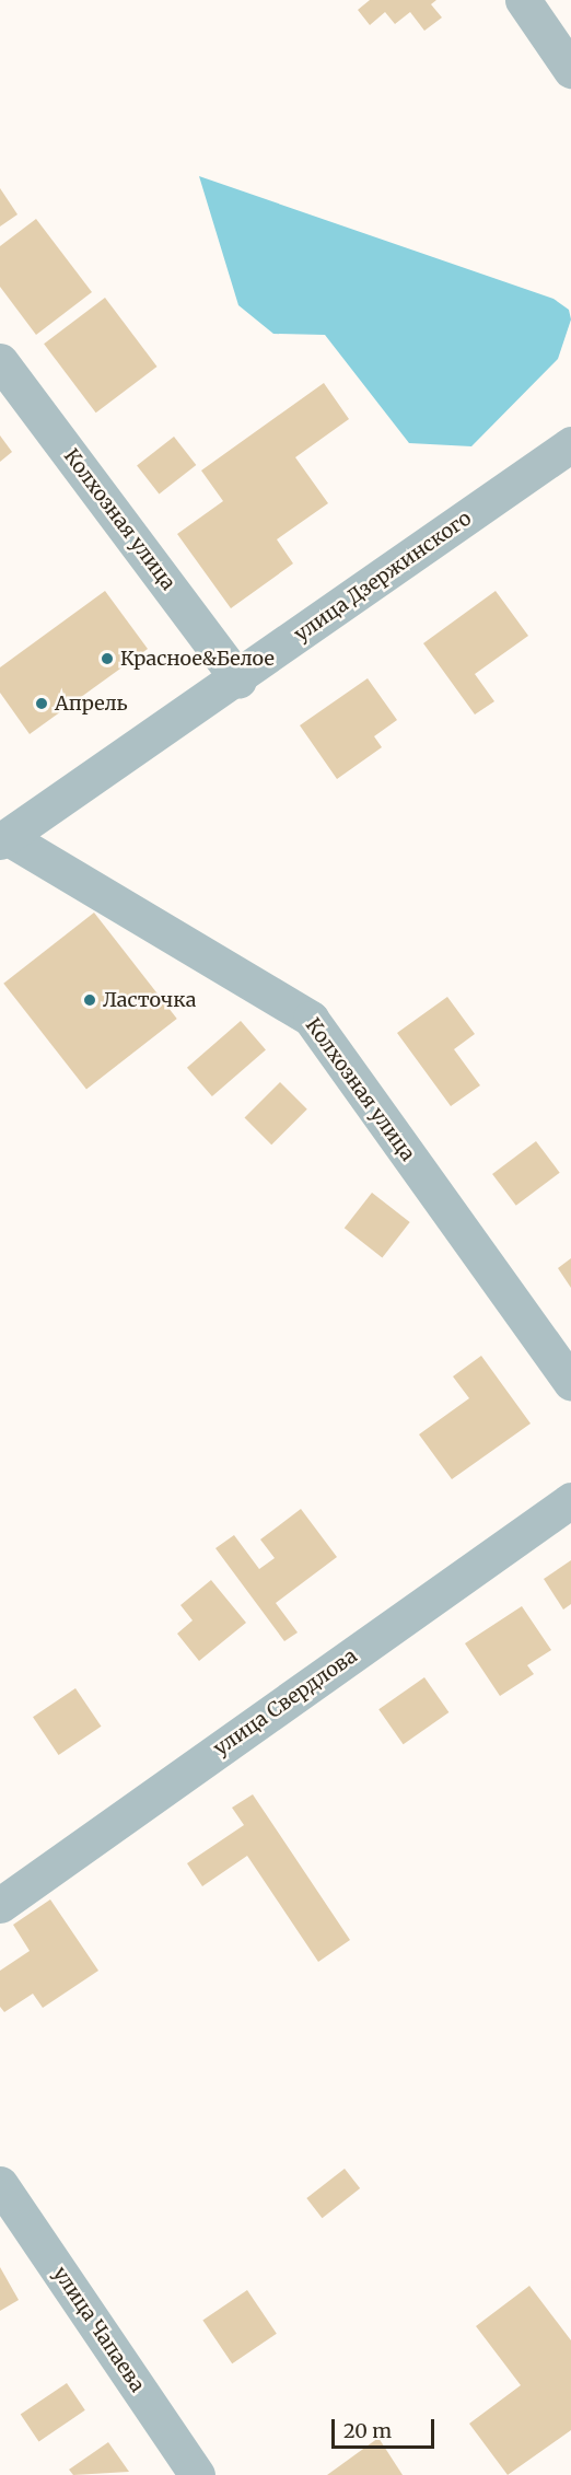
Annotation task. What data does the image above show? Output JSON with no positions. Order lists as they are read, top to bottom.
{
  "streets": {
    "street": [
      "Колхозная улица",
      "улица Дзержинского",
      "улица Свердлова",
      "улица Чапаева"
    ]
  },
  "crossings": [
    ["Колхозная улица", "улица Дзержинского"]
  ],
  "places": ["Красное&Белое", "Апрель", "Ласточка"],
  "scale_bar": "20 m"
}
